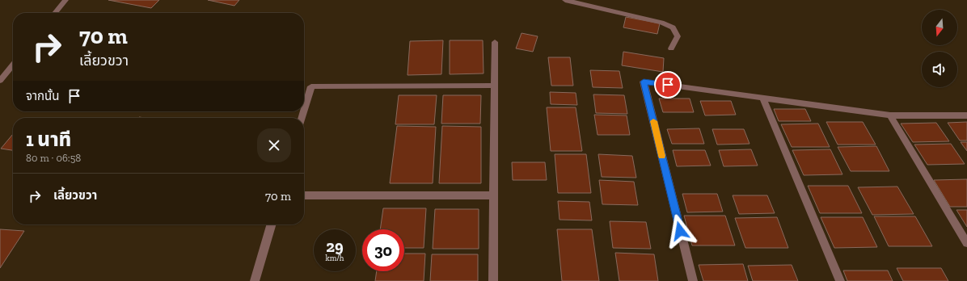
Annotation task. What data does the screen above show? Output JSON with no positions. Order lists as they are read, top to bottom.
{
  "north": "bottom",
  "page": {
    "turn": ["70 m", "เลี้ยวขวา"],
    "then": "จากนั้น",
    "heading": ["1 นาที", "80 m · 06:58"],
    "list": [
      {
        "name": "เลี้ยวขวา",
        "value": "70 m"
      }
    ],
    "speed": "29 km/h",
    "limit": "30"
  }
}
